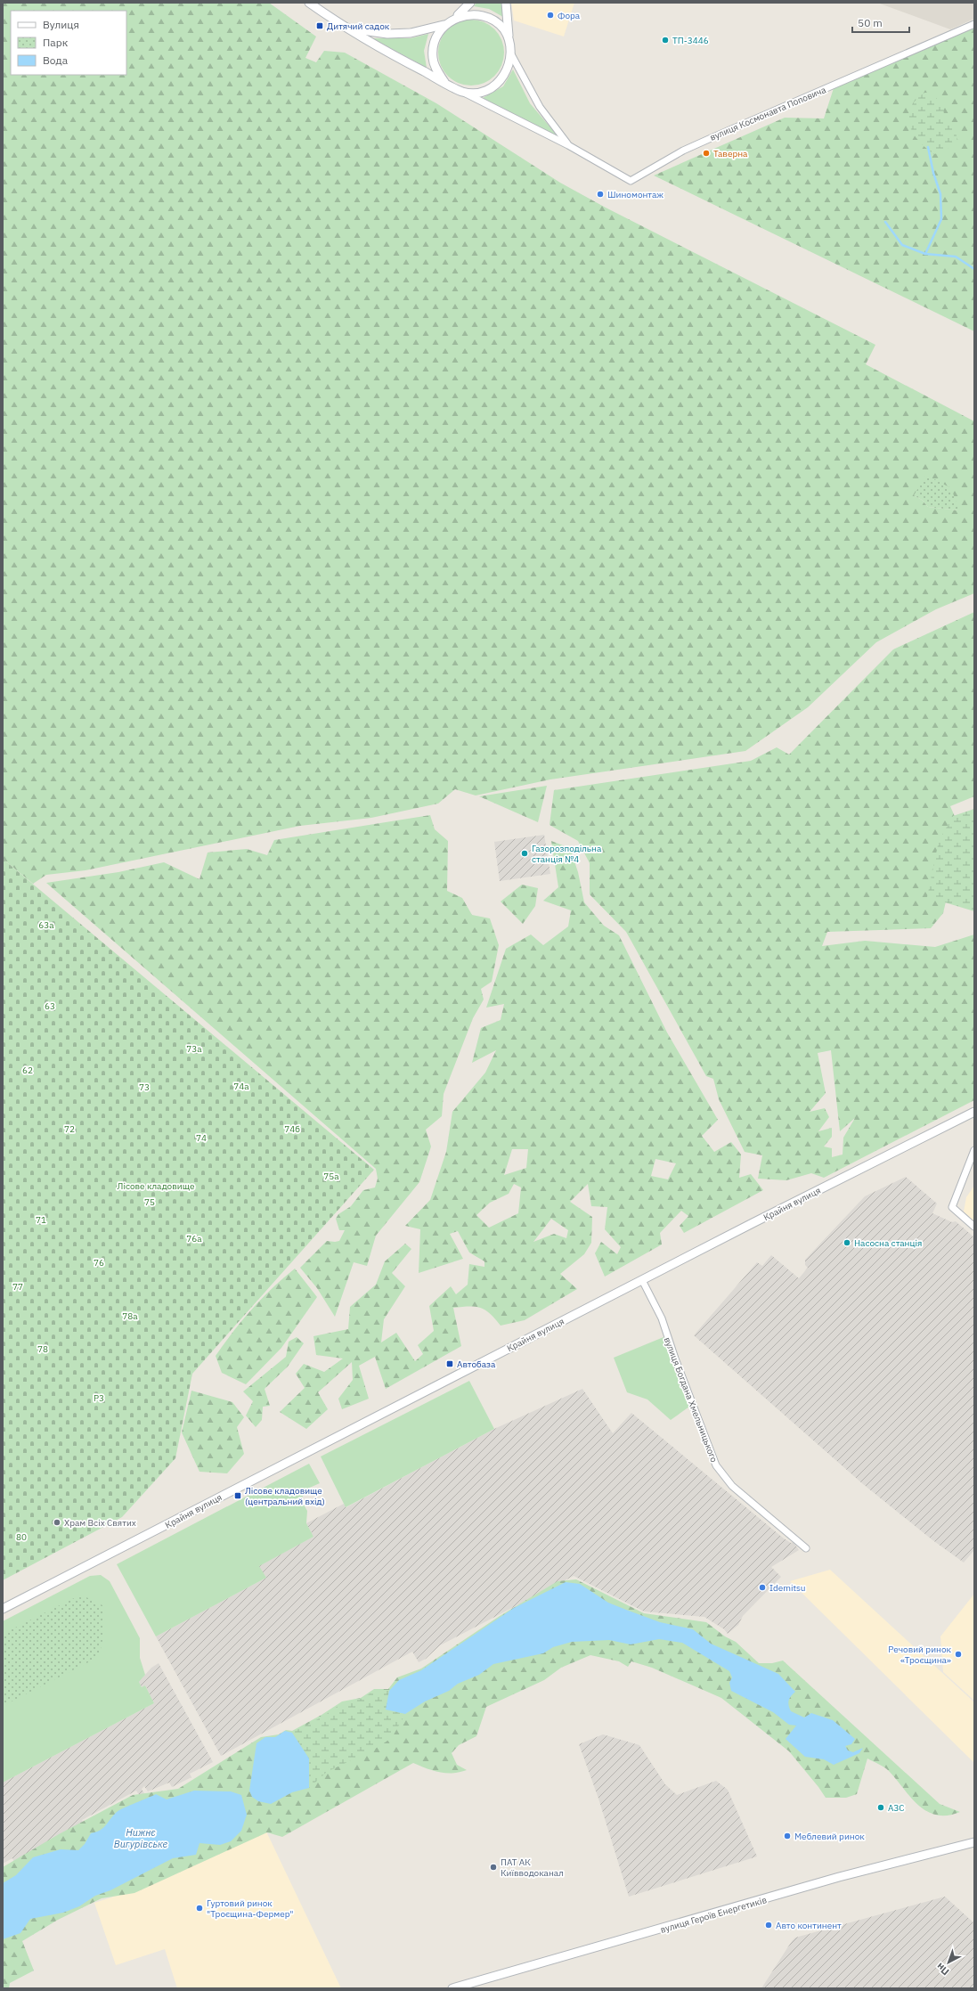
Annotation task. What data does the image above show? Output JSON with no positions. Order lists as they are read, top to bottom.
{
  "streets": {
    "street": [
      "вулиця Космонавта Поповича",
      "Крайня вулиця",
      "вулиця Богдана Хмельницького",
      "вулиця Героїв Енергетиків"
    ]
  },
  "crossings": [
    ["Крайня вулиця", "вулиця Богдана Хмельницького"]
  ],
  "water": ["Нижнє Вигурівське"],
  "parks": [
    "63а",
    "63",
    "73а",
    "62",
    "74а",
    "73",
    "72",
    "74б",
    "74",
    "75а",
    "Лісове кладовище",
    "75",
    "71",
    "76а",
    "76",
    "77",
    "78а",
    "78",
    "Р3",
    "80"
  ],
  "places": {
    "other": [
      "Фора",
      "ТП-3446",
      "Таверна",
      "Шиномонтаж",
      "Газорозподільна станція №4",
      "Насосна станція",
      "Храм Всіх Святих",
      "Idemitsu",
      "Речовий ринок «Троєщина»",
      "АЗС",
      "Меблевий ринок",
      "ПАТ АК Київводоканал",
      "Гуртовий ринок \"Троєщина-Фермер\"",
      "Авто континент"
    ],
    "transit": ["Дитячий садок", "Автобаза", "Лісове кладовище (центральний вхід)"]
  },
  "legend": ["Вулиця", "Парк", "Вода"],
  "scale_bar": "50 m",
  "north": "bottom left"
}
